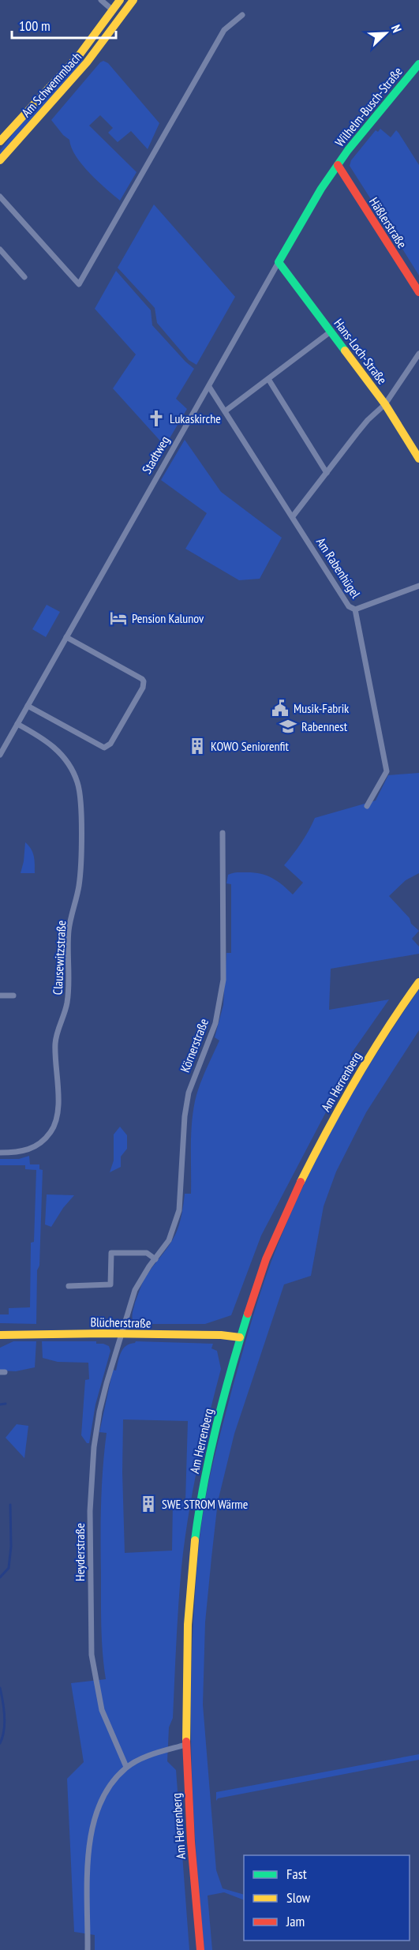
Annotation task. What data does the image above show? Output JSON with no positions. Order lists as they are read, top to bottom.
{
  "streets": {
    "main road": [
      "Am Schwemmbach",
      "Wilhelm-Busch-Straße",
      "Häßlerstraße",
      "Hans-Loch-Straße",
      "Stadtweg",
      "Am Herrenberg",
      "Blücherstraße"
    ],
    "street": [
      "Am Rabenhügel",
      "Clausewitzstraße",
      "Körnerstraße",
      "Heyderstraße"
    ]
  },
  "crossings": [
    ["Wilhelm-Busch-Straße", "Häßlerstraße"],
    ["Wilhelm-Busch-Straße", "Stadtweg"],
    ["Häßlerstraße", "Stadtweg"],
    ["Hans-Loch-Straße", "Stadtweg"],
    ["Stadtweg", "Am Rabenhügel"],
    ["Stadtweg", "Clausewitzstraße"],
    ["Körnerstraße", "Blücherstraße"],
    ["Körnerstraße", "Heyderstraße"],
    ["Am Herrenberg", "Blücherstraße"],
    ["Blücherstraße", "Heyderstraße"]
  ],
  "places": {
    "church": ["Lukaskirche"],
    "hotel": ["Pension Kalunov"],
    "public building": ["Musik-Fabrik"],
    "school or university": ["Rabennest"],
    "building": ["KOWO Seniorenfit", "SWE STROM Wärme"]
  },
  "legend": ["Fast", "Slow", "Jam"],
  "scale_bar": "100 m",
  "north": "top right"
}
